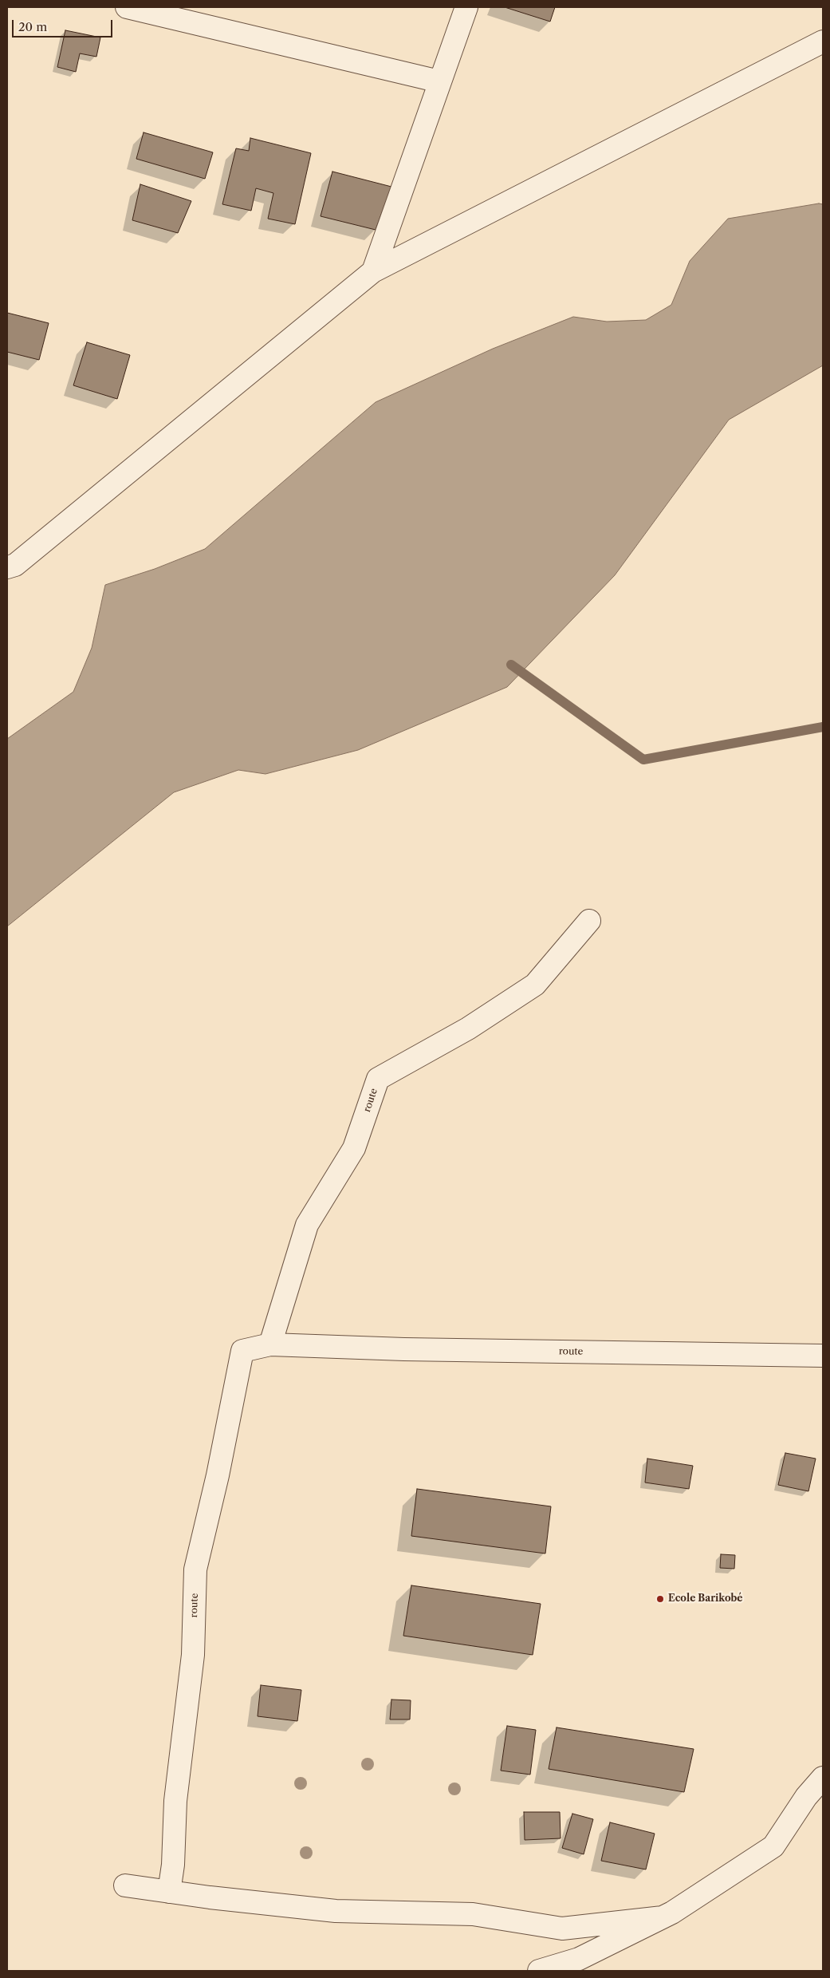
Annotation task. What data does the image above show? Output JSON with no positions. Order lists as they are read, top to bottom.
{
  "streets": {
    "street": ["route"]
  },
  "places": ["Ecole Barikobé"],
  "scale_bar": "20 m"
}
